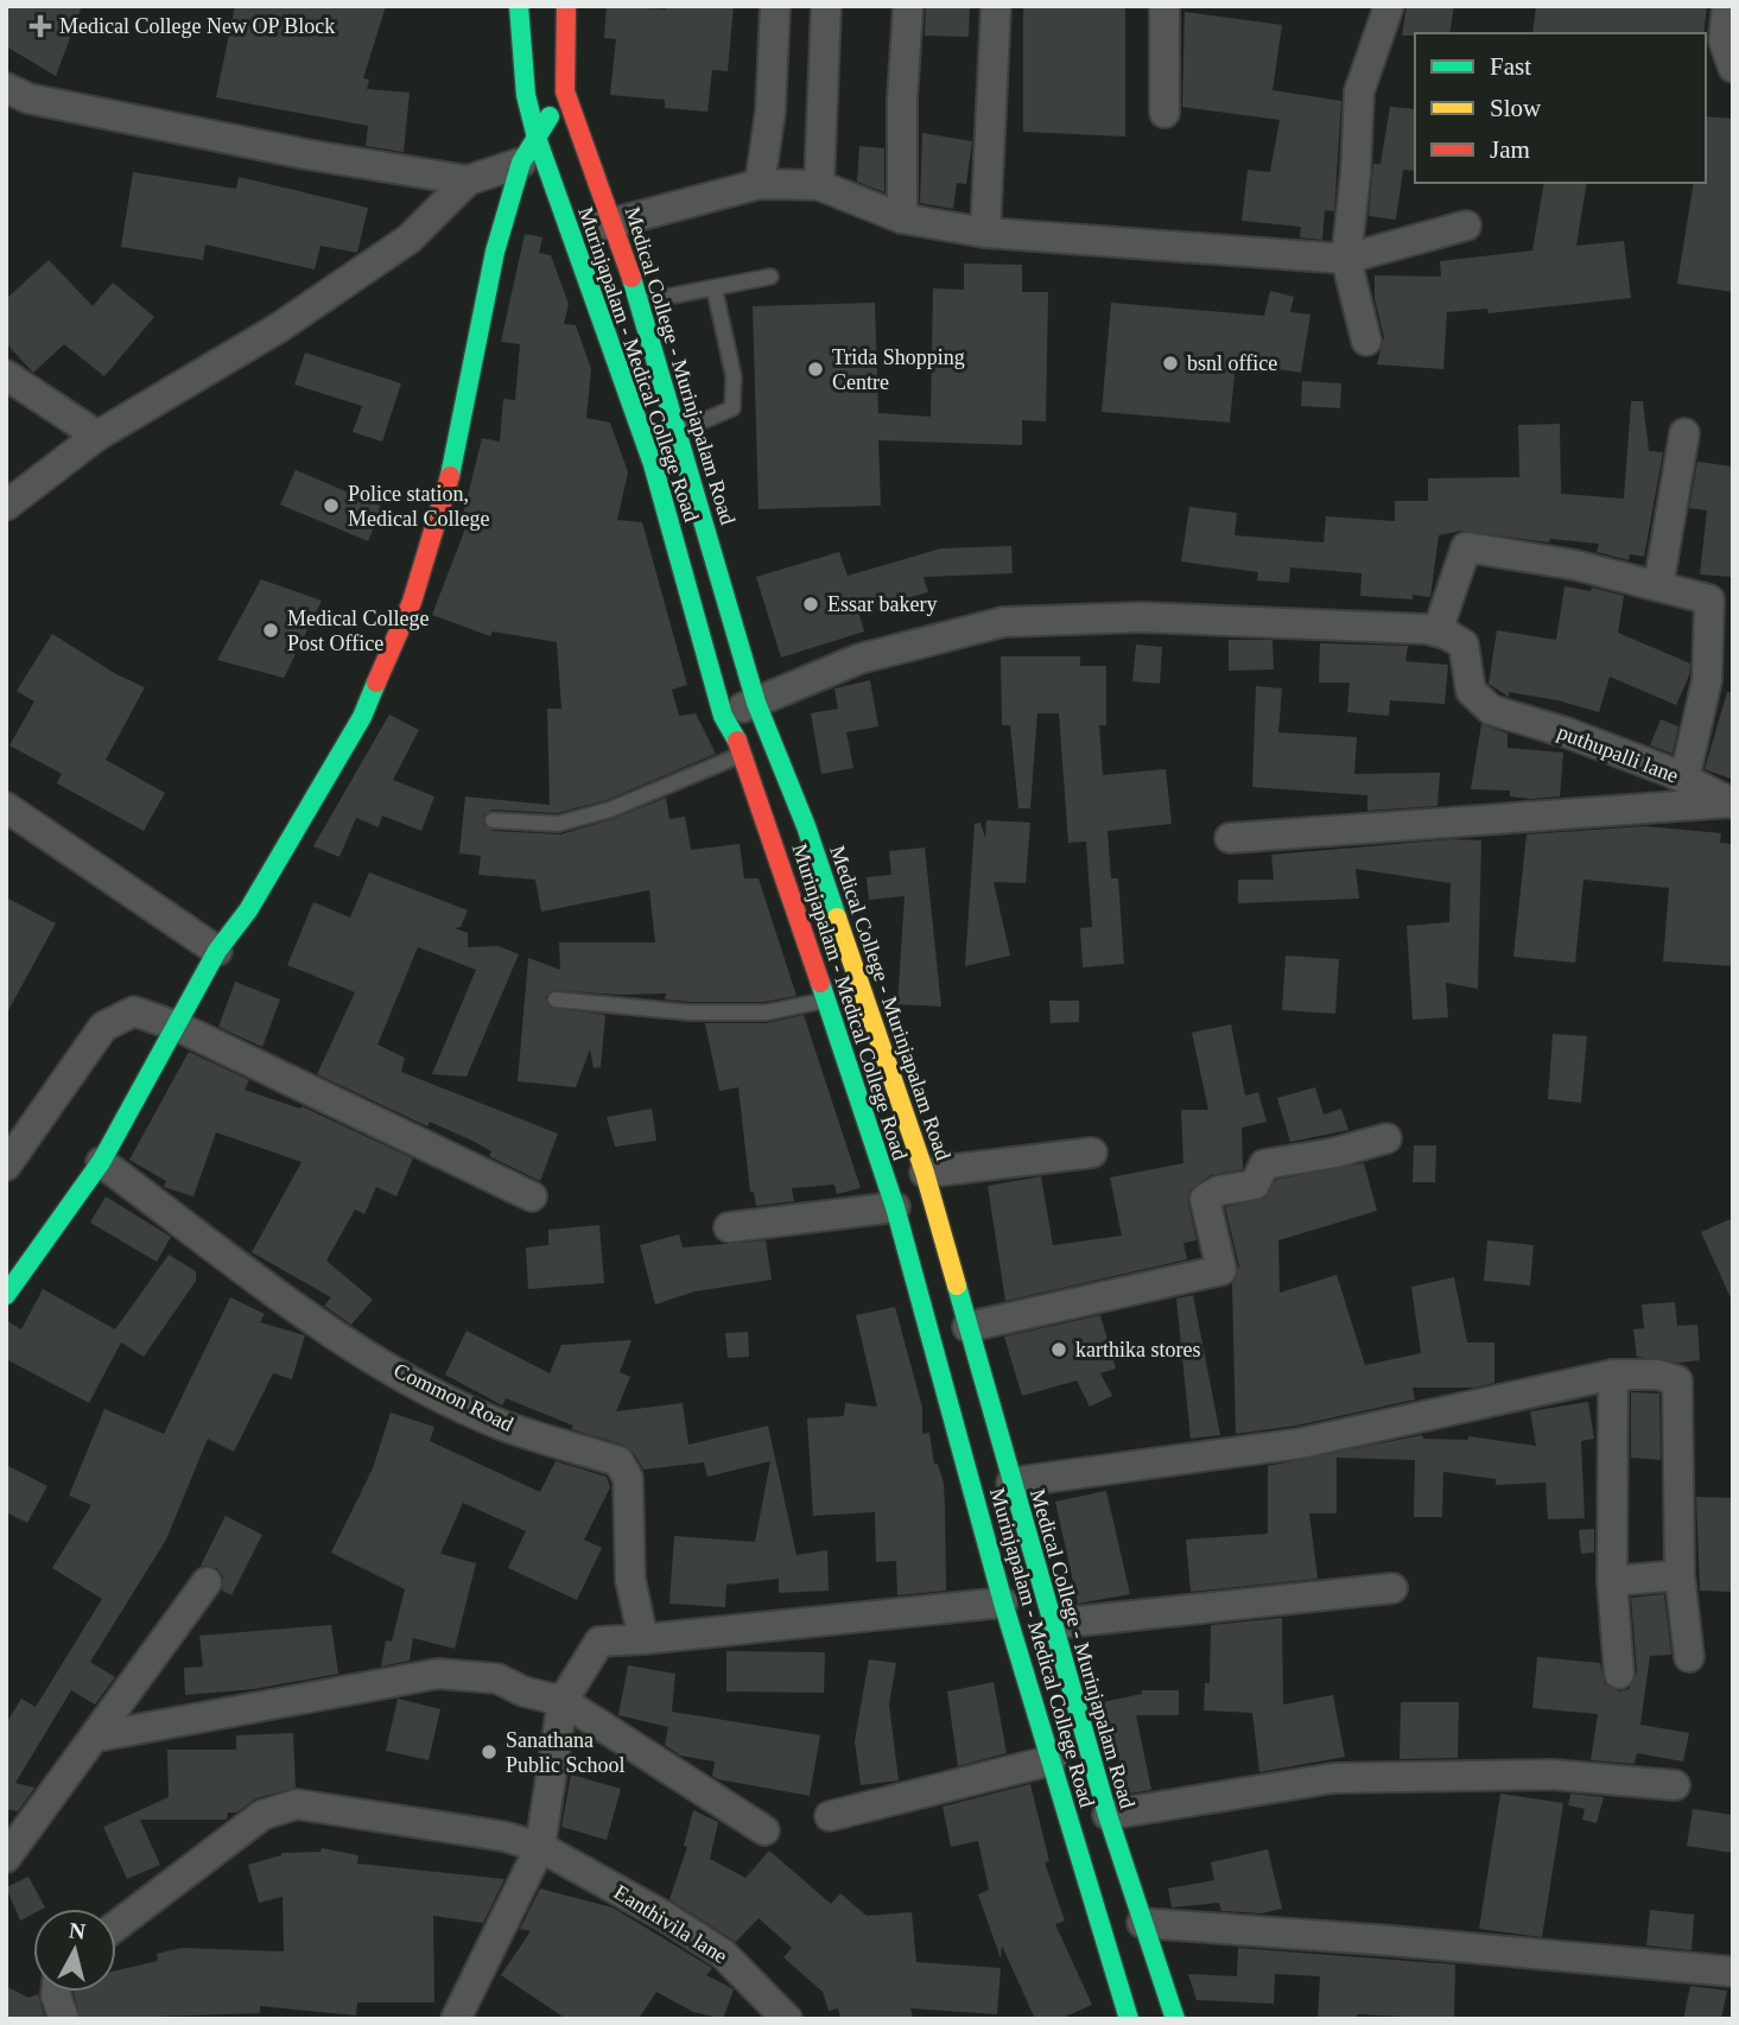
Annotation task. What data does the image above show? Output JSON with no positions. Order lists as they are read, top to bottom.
{
  "streets": {
    "main road": ["Murinjapalam - Medical College Road", "Medical College - Murinjapalam Road"],
    "street": ["puthupalli lane", "Common Road", "Eanthivila lane"]
  },
  "places": {
    "health": ["Medical College New OP Block"],
    "other": [
      "bsnl office",
      "Trida Shopping Centre",
      "Police station, Medical College",
      "Essar bakery",
      "Medical College Post Office",
      "karthika stores",
      "Sanathana Public School"
    ]
  },
  "legend": ["Fast", "Slow", "Jam"],
  "north": "top"
}
